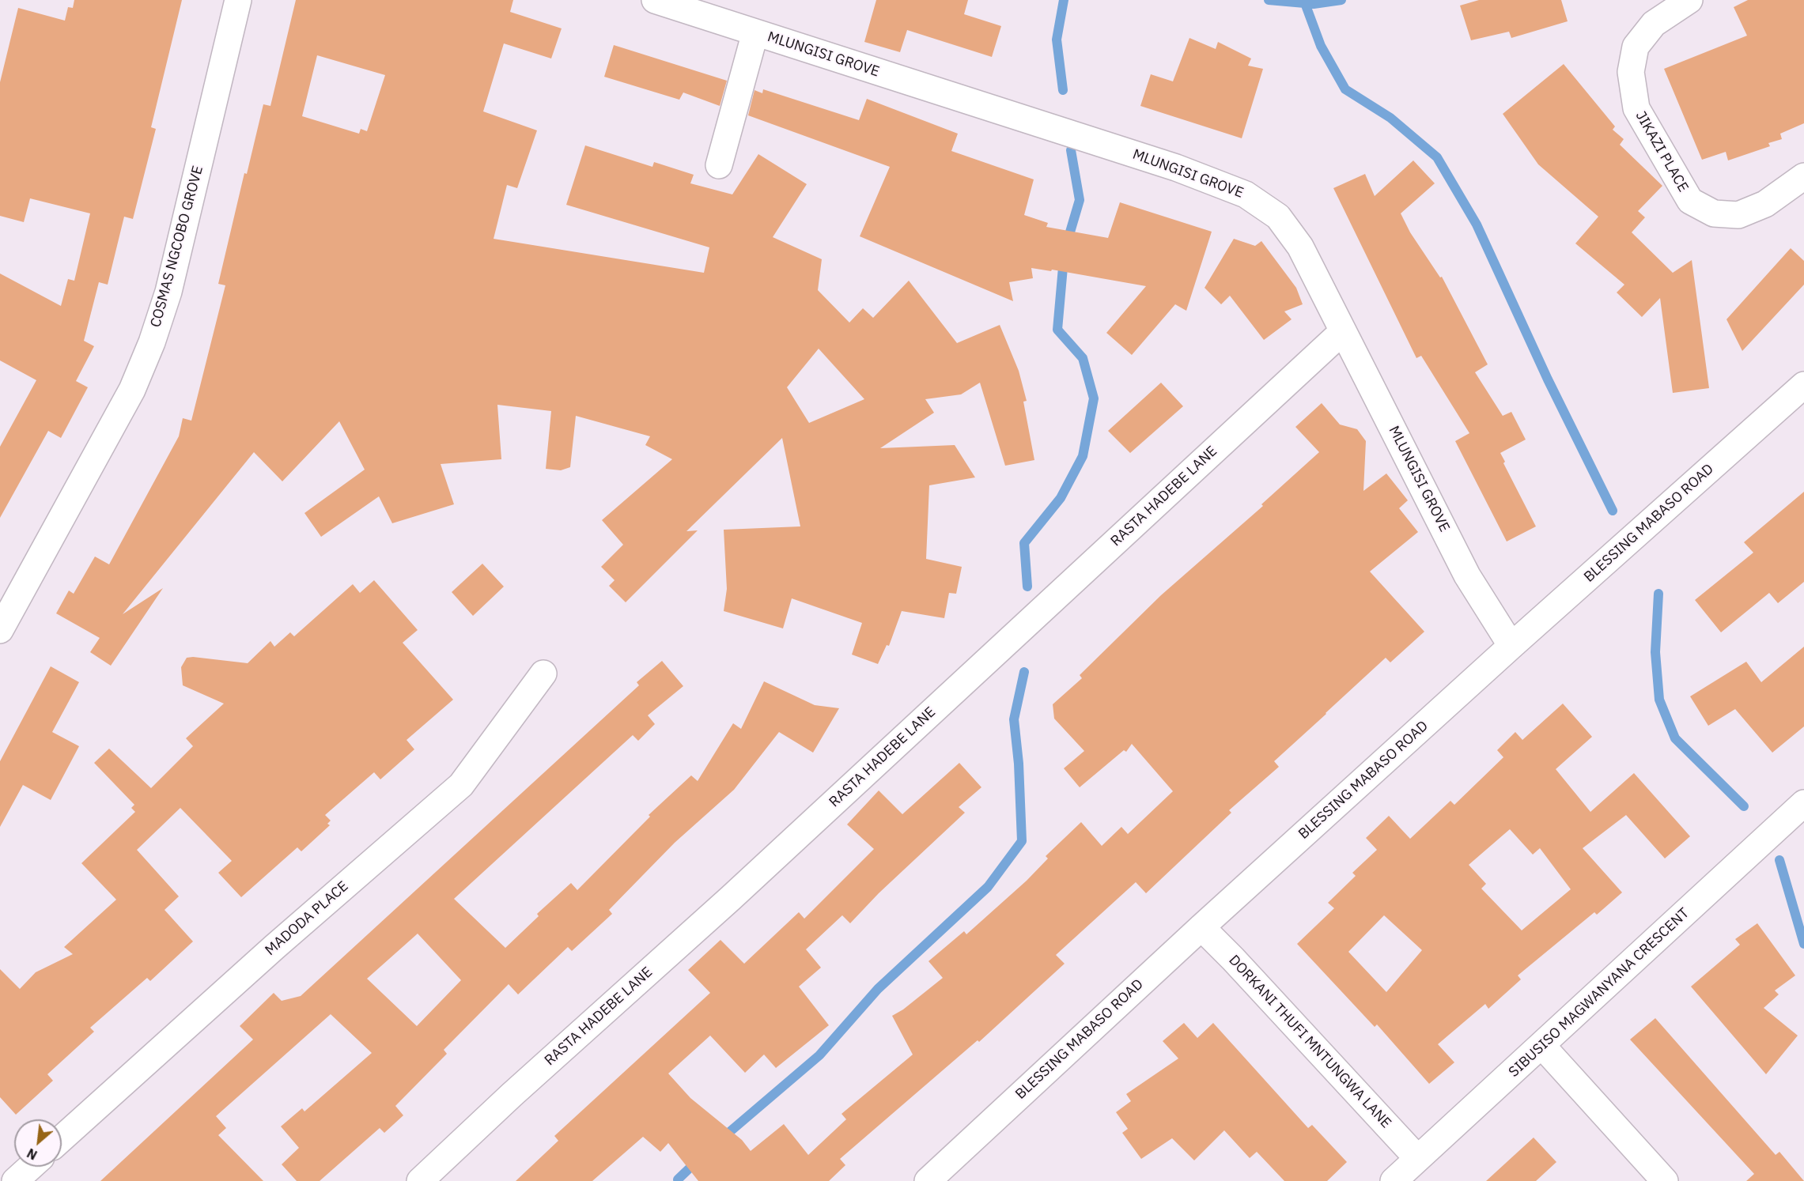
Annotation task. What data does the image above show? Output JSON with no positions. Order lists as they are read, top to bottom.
{
  "streets": {
    "street": [
      "MLUNGISI GROVE",
      "JIKAZI PLACE",
      "COSMAS NGCOBO GROVE",
      "RASTA HADEBE LANE",
      "BLESSING MABASO ROAD",
      "MADODA PLACE",
      "SIBUSISO MAGWANYANA CRESCENT",
      "DORKANI THUFI MNTUNGWA LANE"
    ]
  },
  "crossings": [
    ["MLUNGISI GROVE", "RASTA HADEBE LANE"],
    ["MLUNGISI GROVE", "BLESSING MABASO ROAD"],
    ["BLESSING MABASO ROAD", "DORKANI THUFI MNTUNGWA LANE"],
    ["SIBUSISO MAGWANYANA CRESCENT", "DORKANI THUFI MNTUNGWA LANE"]
  ],
  "north": "bottom left"
}
